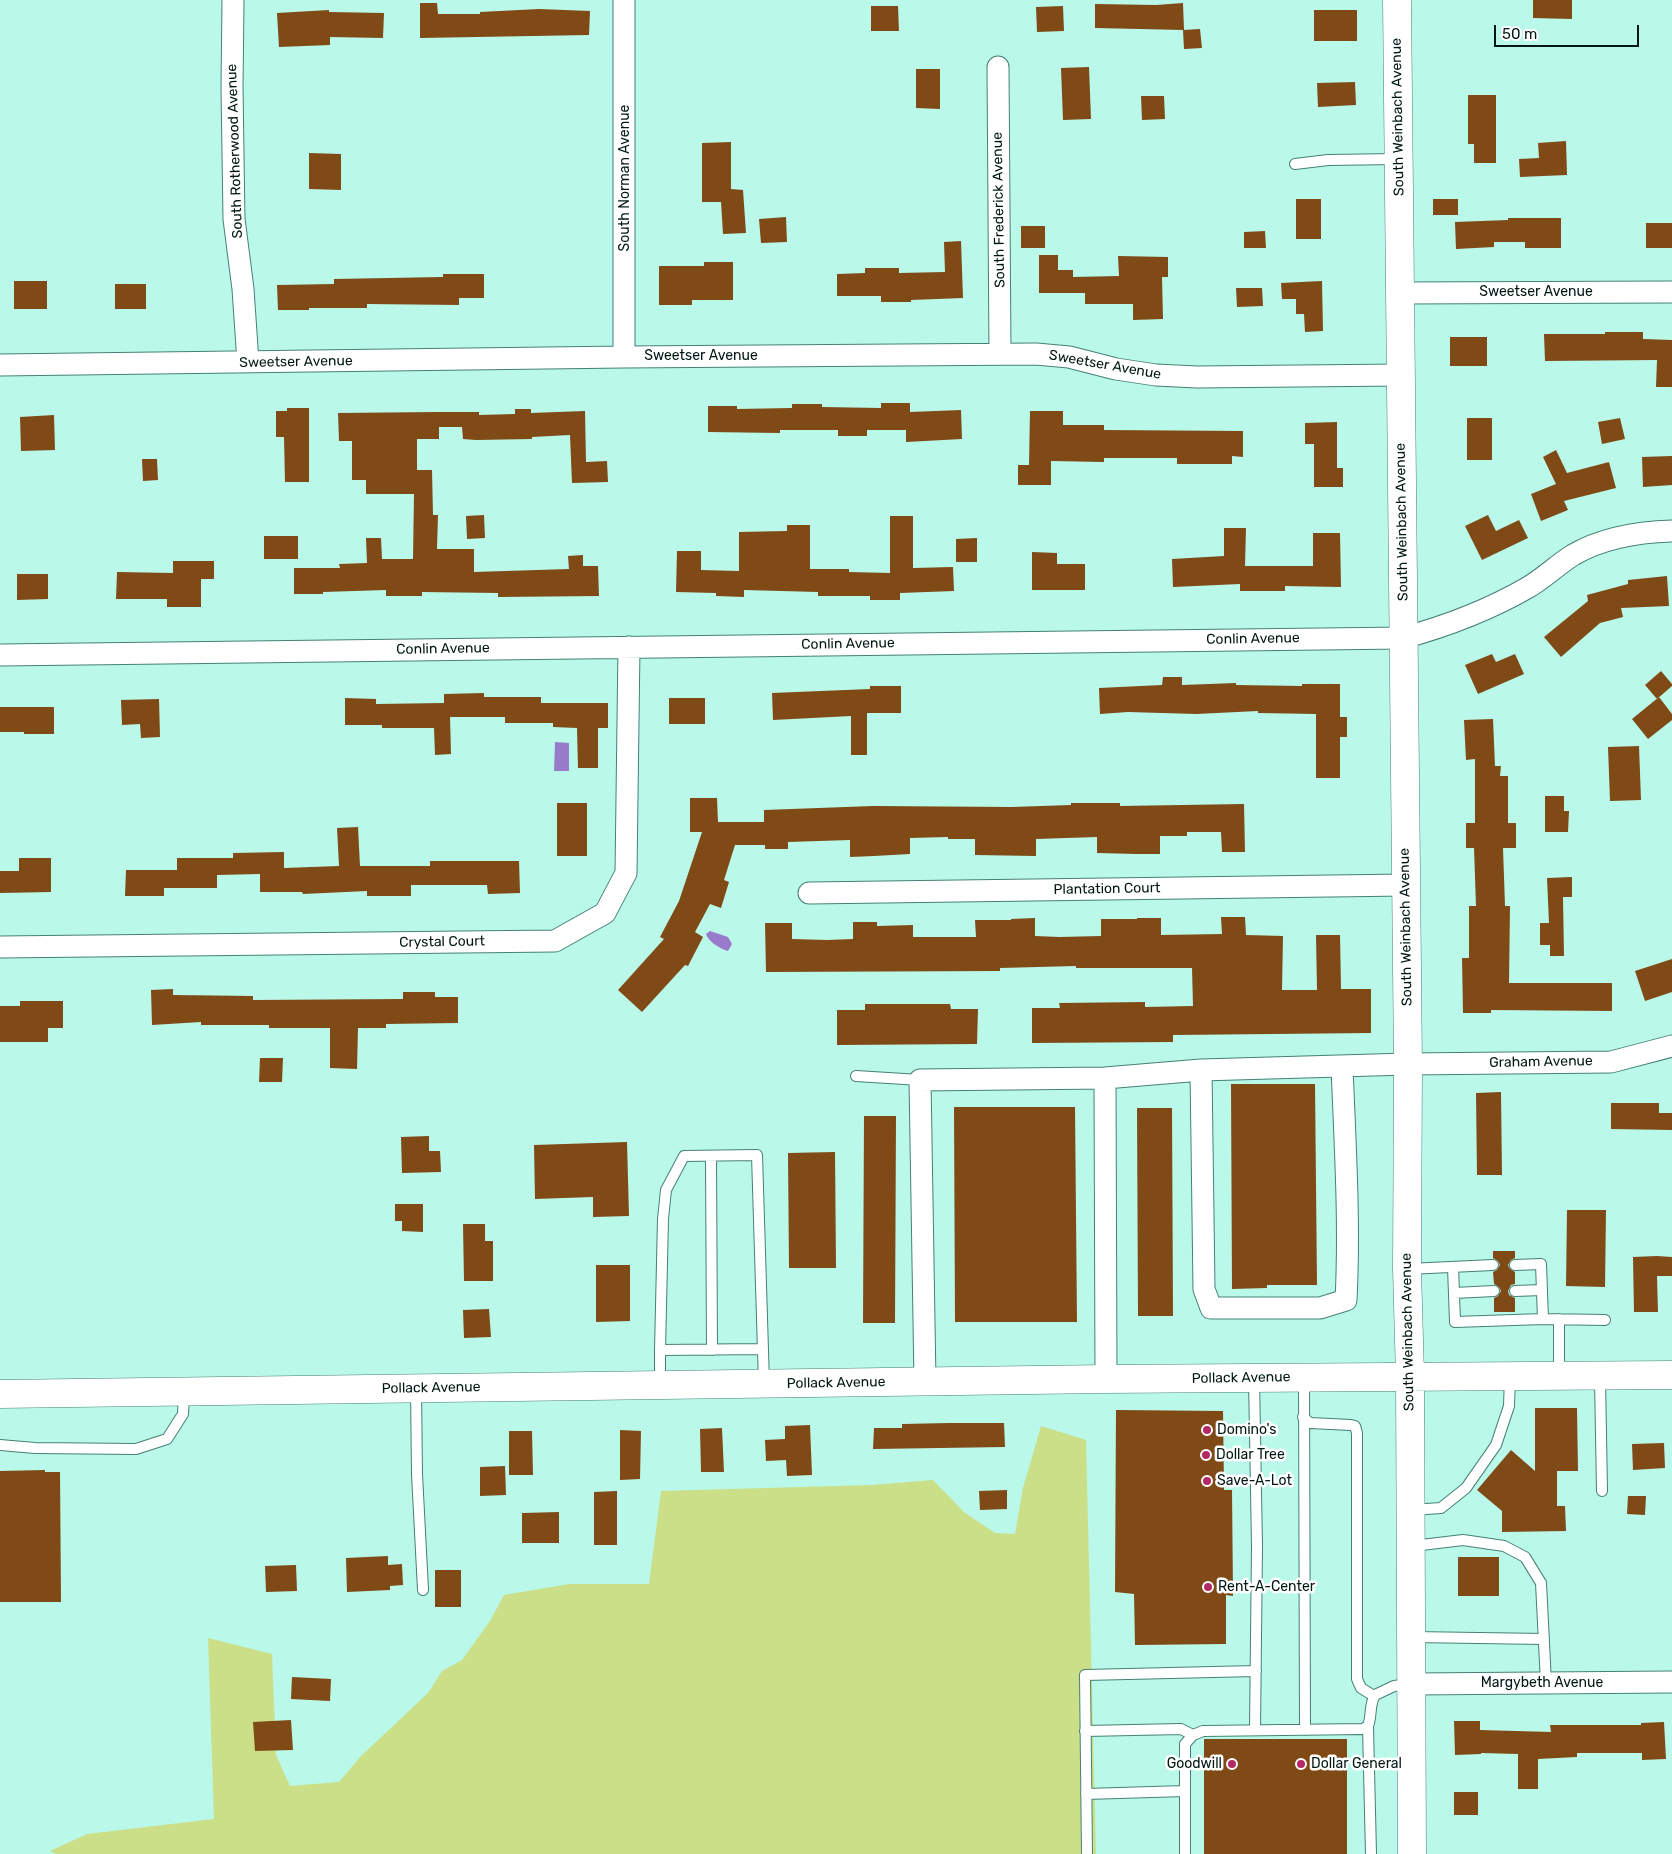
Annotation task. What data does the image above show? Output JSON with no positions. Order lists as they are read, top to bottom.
{
  "streets": {
    "street": [
      "South Weinbach Avenue",
      "South Rotherwood Avenue",
      "South Norman Avenue",
      "South Frederick Avenue",
      "Sweetser Avenue",
      "Conlin Avenue",
      "Plantation Court",
      "Crystal Court",
      "Graham Avenue",
      "Pollack Avenue",
      "Margybeth Avenue"
    ]
  },
  "crossings": [
    ["South Weinbach Avenue", "Sweetser Avenue"],
    ["South Weinbach Avenue", "Conlin Avenue"],
    ["South Weinbach Avenue", "Plantation Court"],
    ["South Weinbach Avenue", "Graham Avenue"],
    ["South Weinbach Avenue", "Pollack Avenue"],
    ["South Weinbach Avenue", "Margybeth Avenue"],
    ["South Rotherwood Avenue", "Sweetser Avenue"],
    ["South Norman Avenue", "Sweetser Avenue"],
    ["South Frederick Avenue", "Sweetser Avenue"],
    ["Conlin Avenue", "Crystal Court"]
  ],
  "places": [
    "Domino's",
    "Dollar Tree",
    "Save-A-Lot",
    "Rent-A-Center",
    "Goodwill",
    "Dollar General"
  ],
  "scale_bar": "50 m"
}
